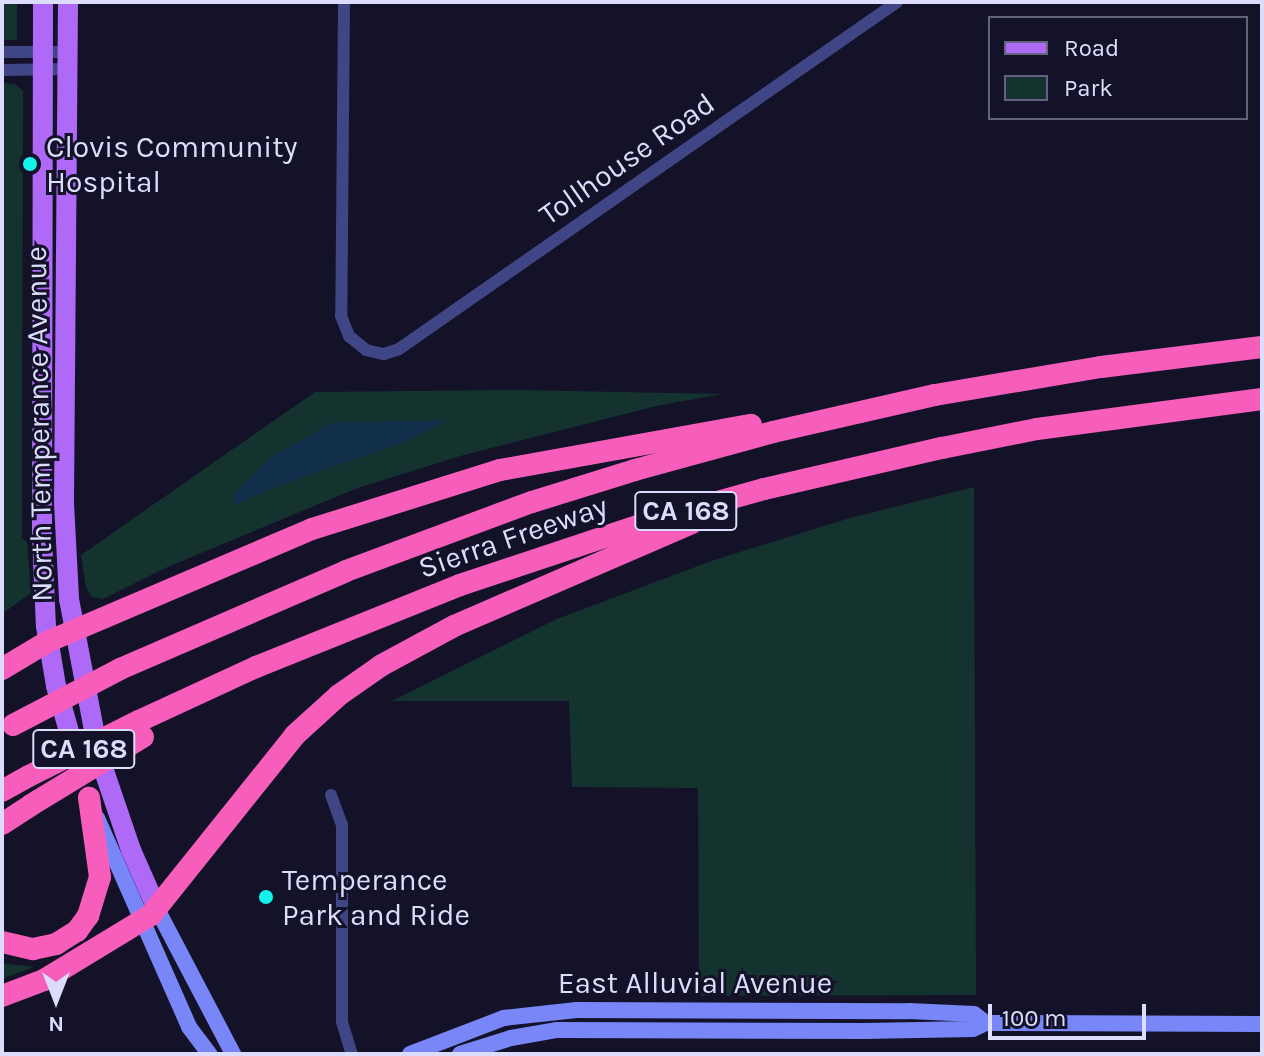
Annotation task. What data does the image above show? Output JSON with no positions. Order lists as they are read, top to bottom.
{
  "streets": {
    "highway": ["CA 168", "Sierra Freeway"],
    "main road": ["North Temperance Avenue"],
    "street": ["Tollhouse Road", "East Alluvial Avenue"]
  },
  "crossings": [
    ["CA 168", "Sierra Freeway"]
  ],
  "places": ["Clovis Community Hospital", "Temperance Park and Ride"],
  "legend": ["Road", "Park"],
  "scale_bar": "100 m",
  "north": "bottom"
}
